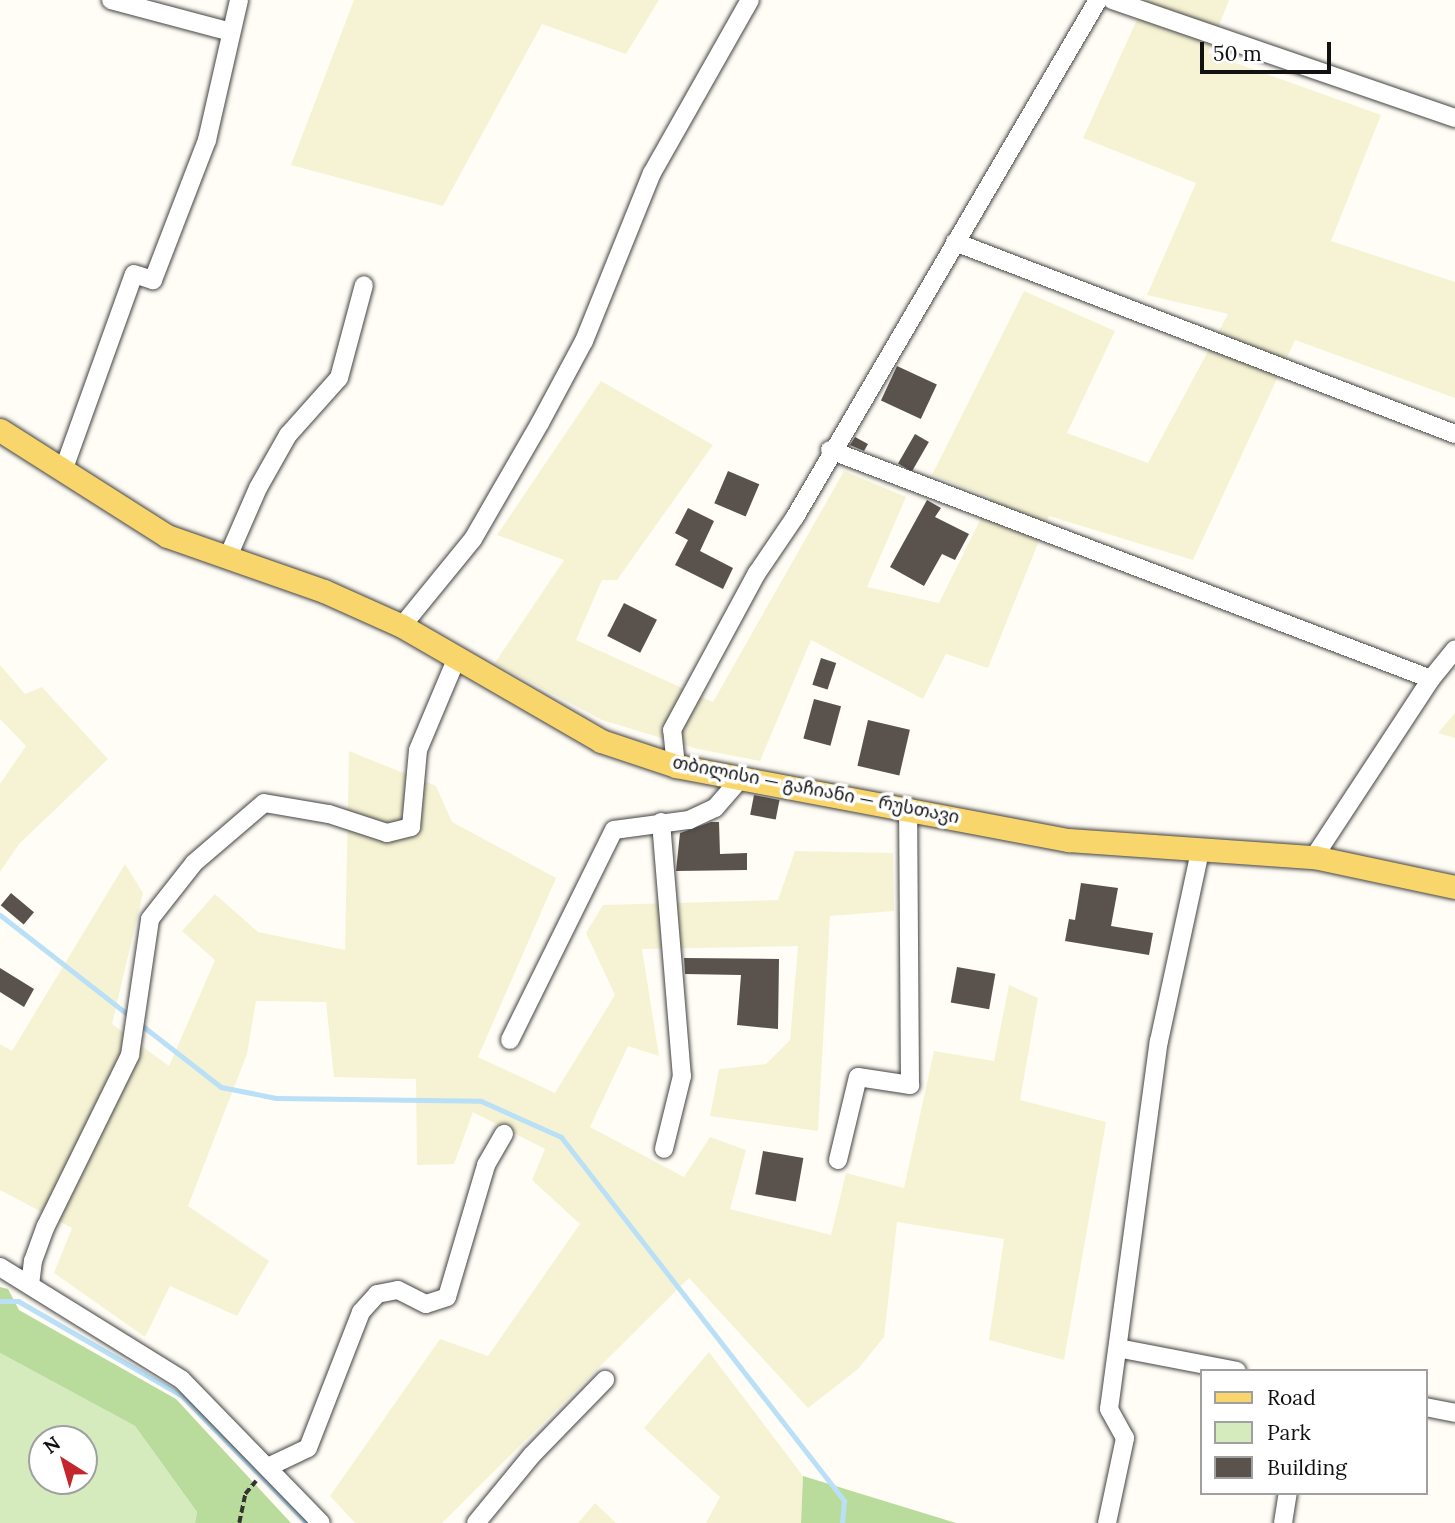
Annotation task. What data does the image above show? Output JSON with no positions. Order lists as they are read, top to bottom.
{
  "streets": {
    "main road": ["თბილისი — გაჩიანი — რუსთავი"]
  },
  "legend": ["Road", "Park", "Building"],
  "scale_bar": "50 m",
  "north": "top left"
}
